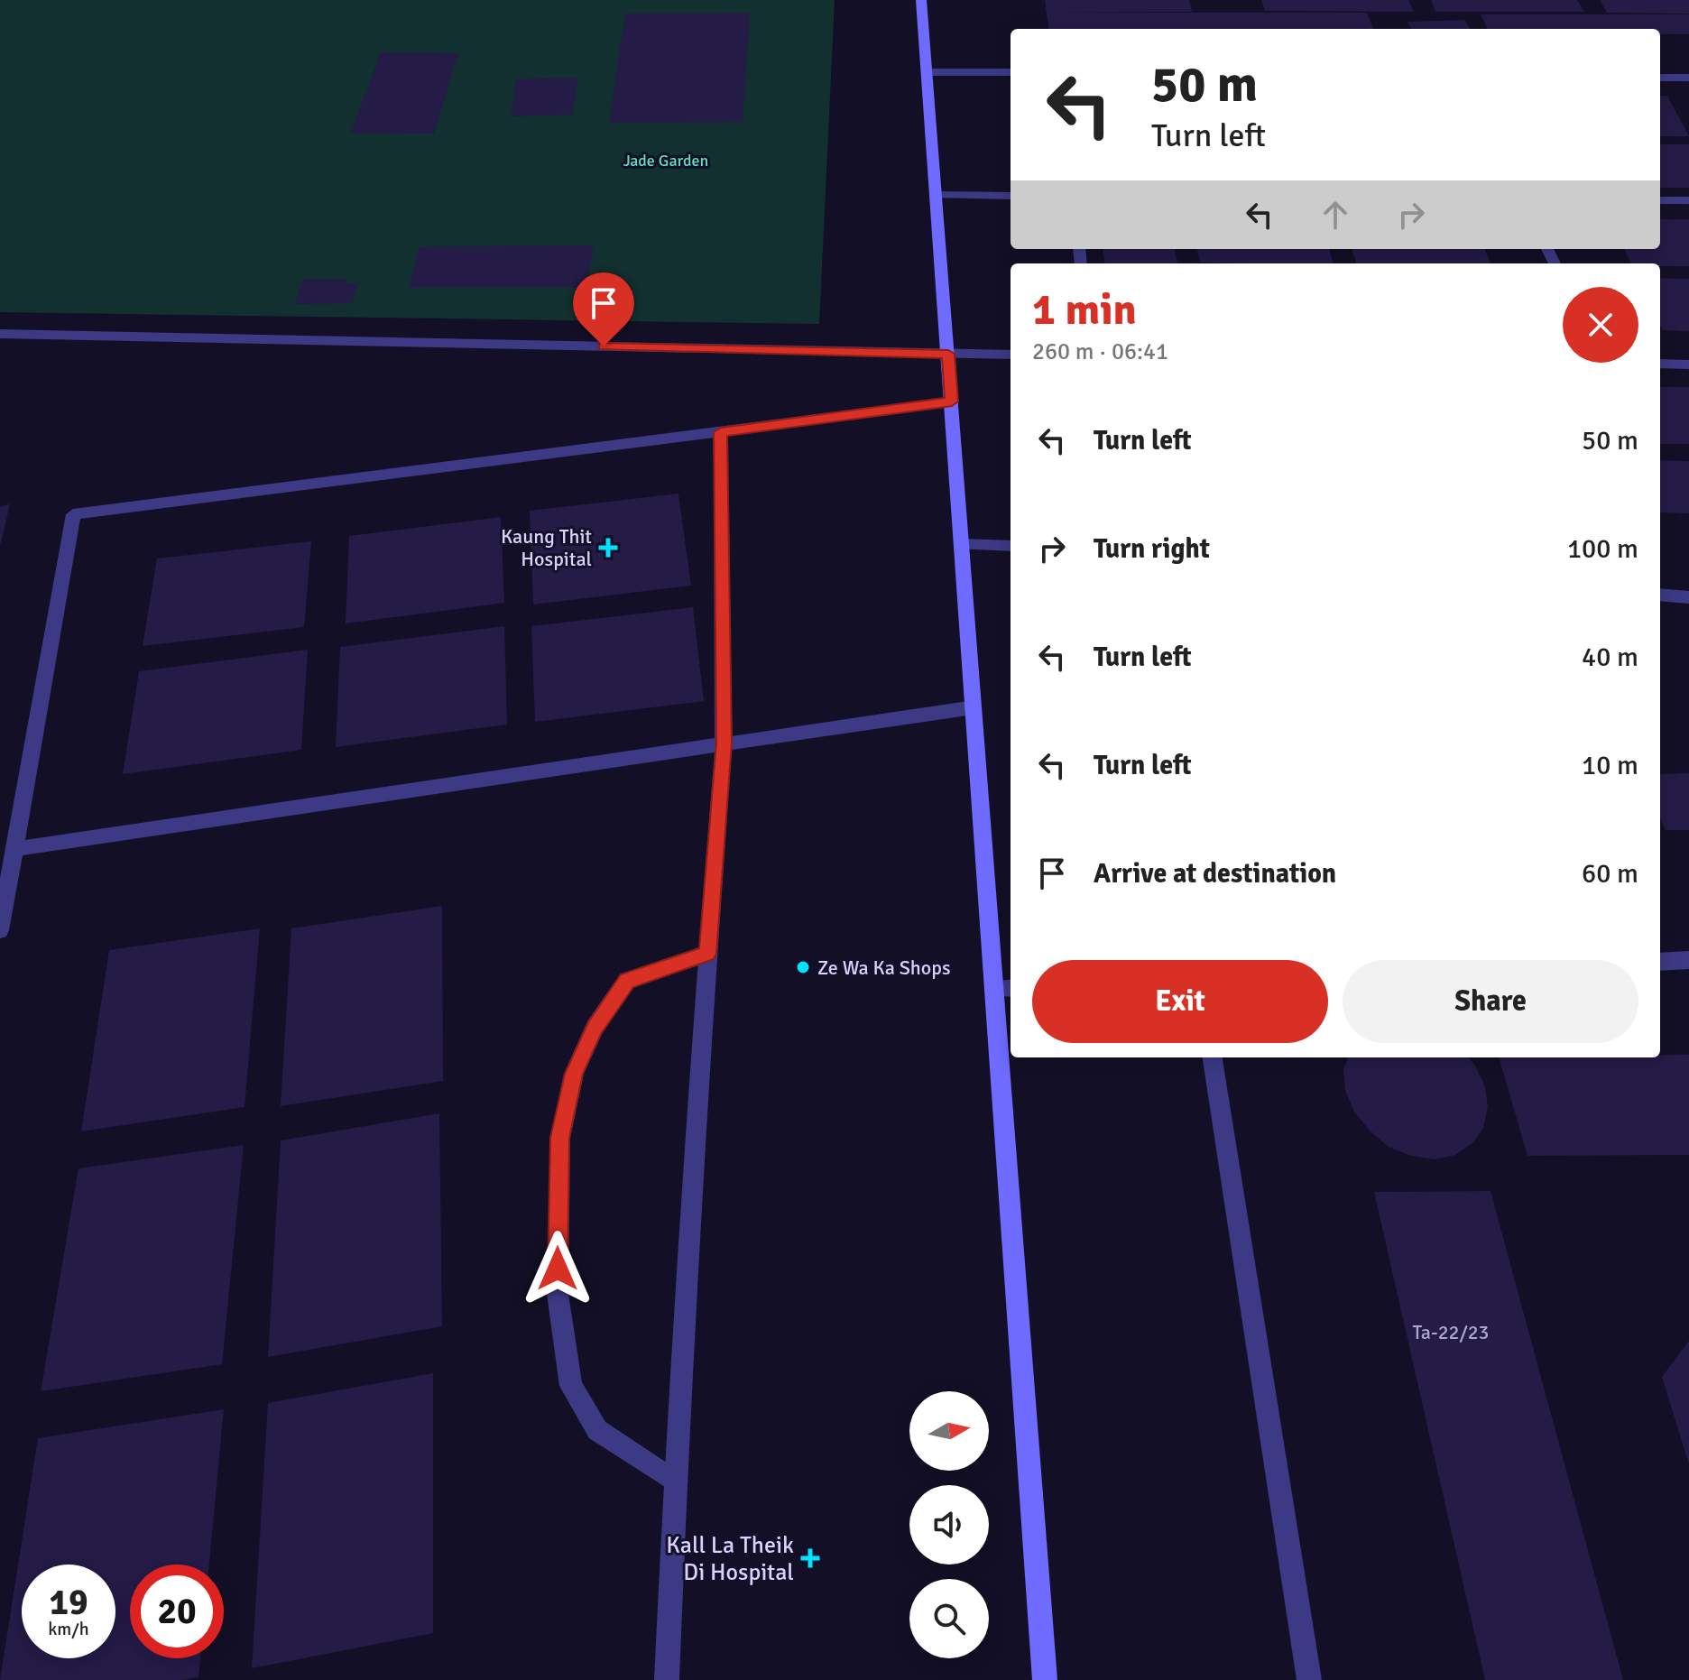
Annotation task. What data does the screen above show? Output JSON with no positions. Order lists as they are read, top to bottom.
{
  "parks": ["Jade Garden"],
  "places": {
    "health": ["Kaung Thit Hospital", "Kall La Theik Di Hospital"],
    "other": ["Ze Wa Ka Shops"]
  },
  "house_numbers": ["Ta-22/23"],
  "north": "right",
  "page": {
    "turn": ["50 m", "Turn left"],
    "heading": ["1 min", "260 m · 06:41"],
    "list": [
      {
        "name": "Turn left",
        "value": "50 m"
      },
      {
        "name": "Turn right",
        "value": "100 m"
      },
      {
        "name": "Turn left",
        "value": "40 m"
      },
      {
        "name": "Turn left",
        "value": "10 m"
      },
      {
        "name": "Arrive at destination",
        "value": "60 m"
      }
    ],
    "buttons": ["Exit", "Share"],
    "speed": "19 km/h",
    "limit": "20"
  }
}
